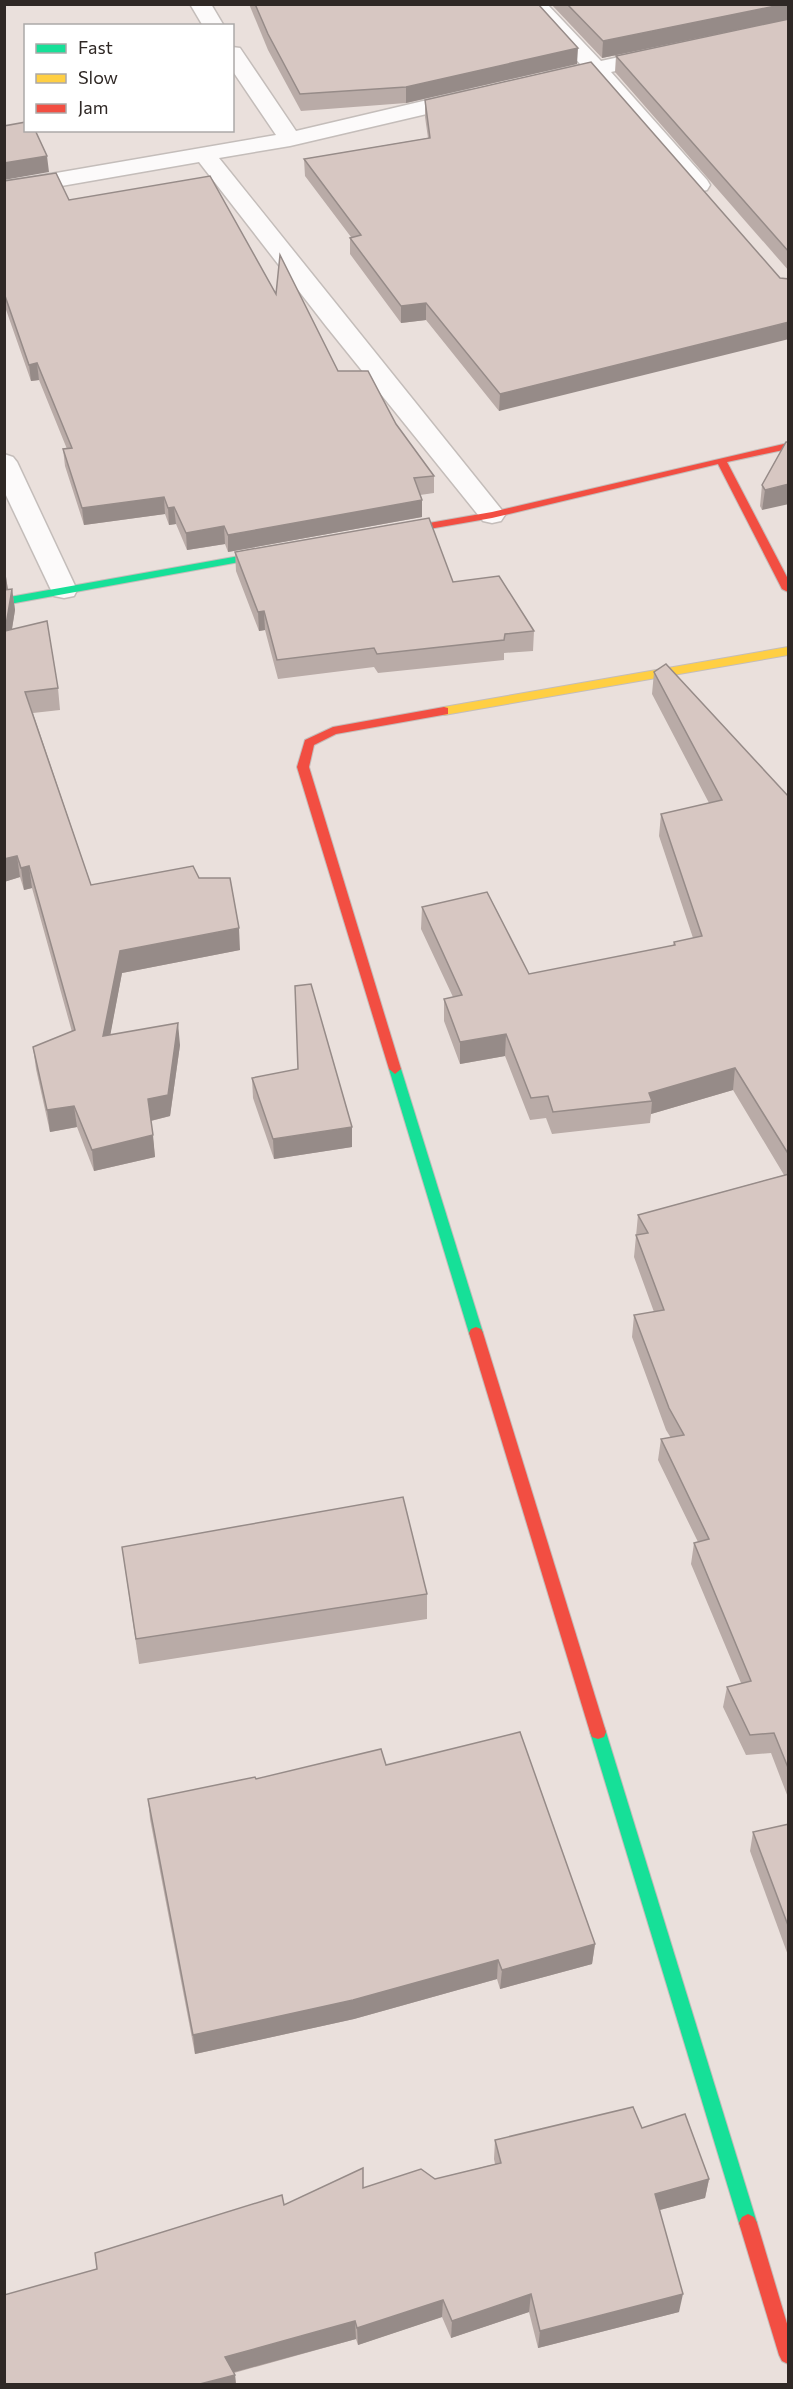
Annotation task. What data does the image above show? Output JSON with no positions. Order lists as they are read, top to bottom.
{
  "legend": ["Fast", "Slow", "Jam"]
}
